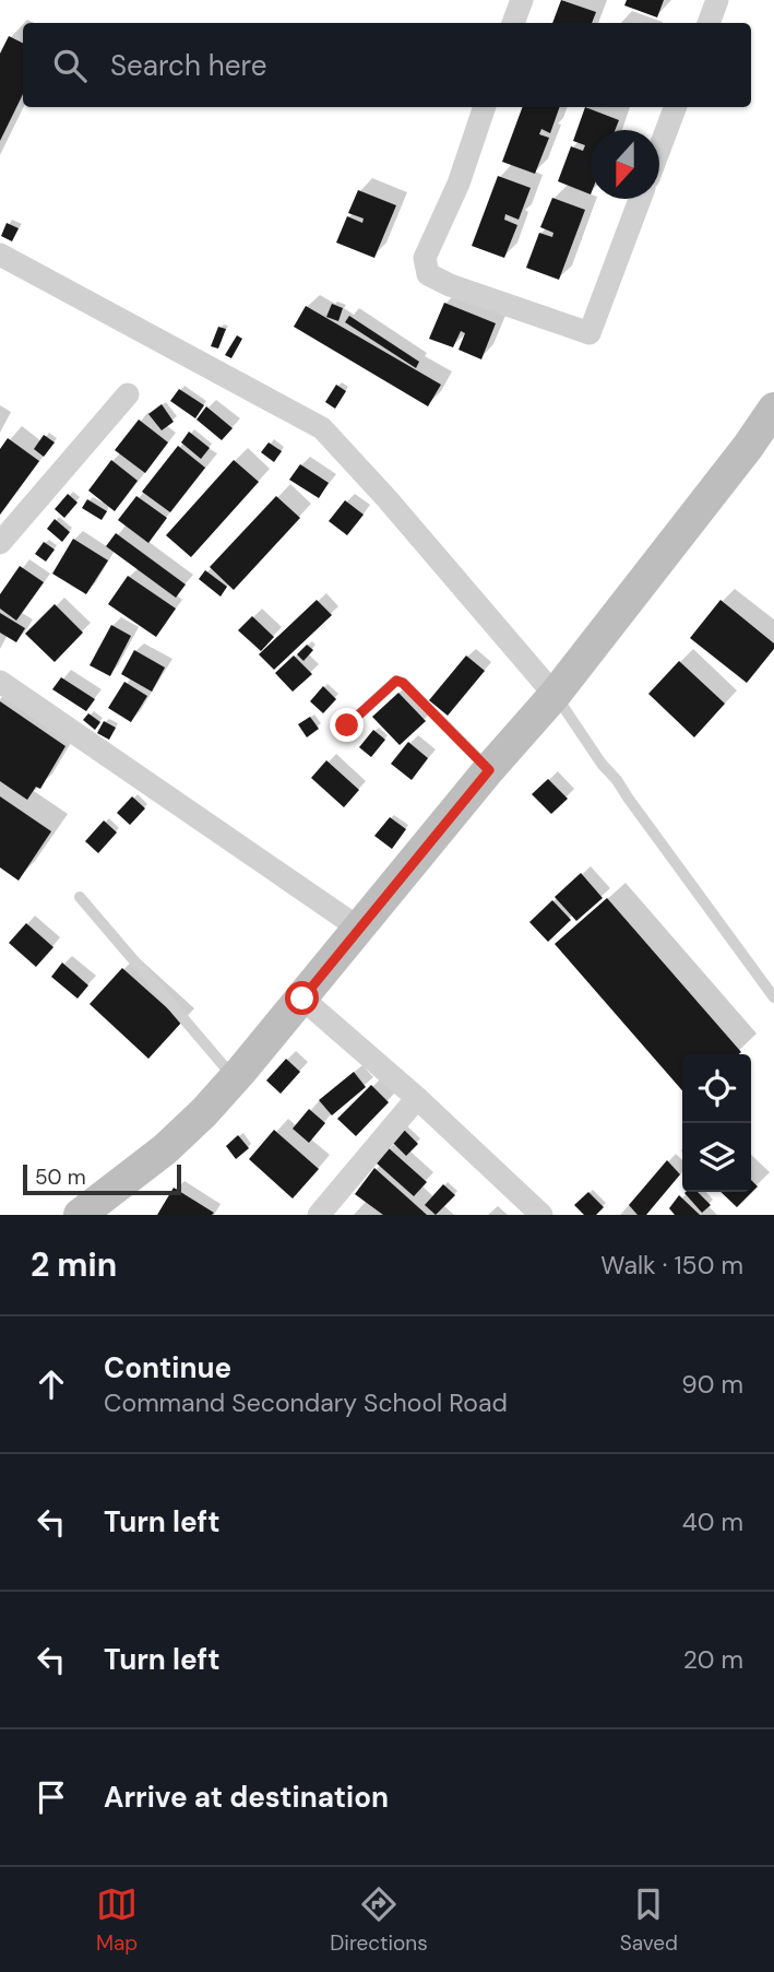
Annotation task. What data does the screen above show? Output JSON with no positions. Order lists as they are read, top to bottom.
{
  "scale_bar": "50 m",
  "north": "bottom",
  "page": {
    "search": "Search here",
    "scale": "50 m",
    "heading": ["2 min", "Walk · 150 m"],
    "list": [
      ["Continue", "Command Secondary School Road", "90 m"],
      ["Turn left", "40 m"],
      ["Turn left", "20 m"],
      "Arrive at destination"
    ],
    "nav": ["Map", "Directions", "Saved"]
  }
}
